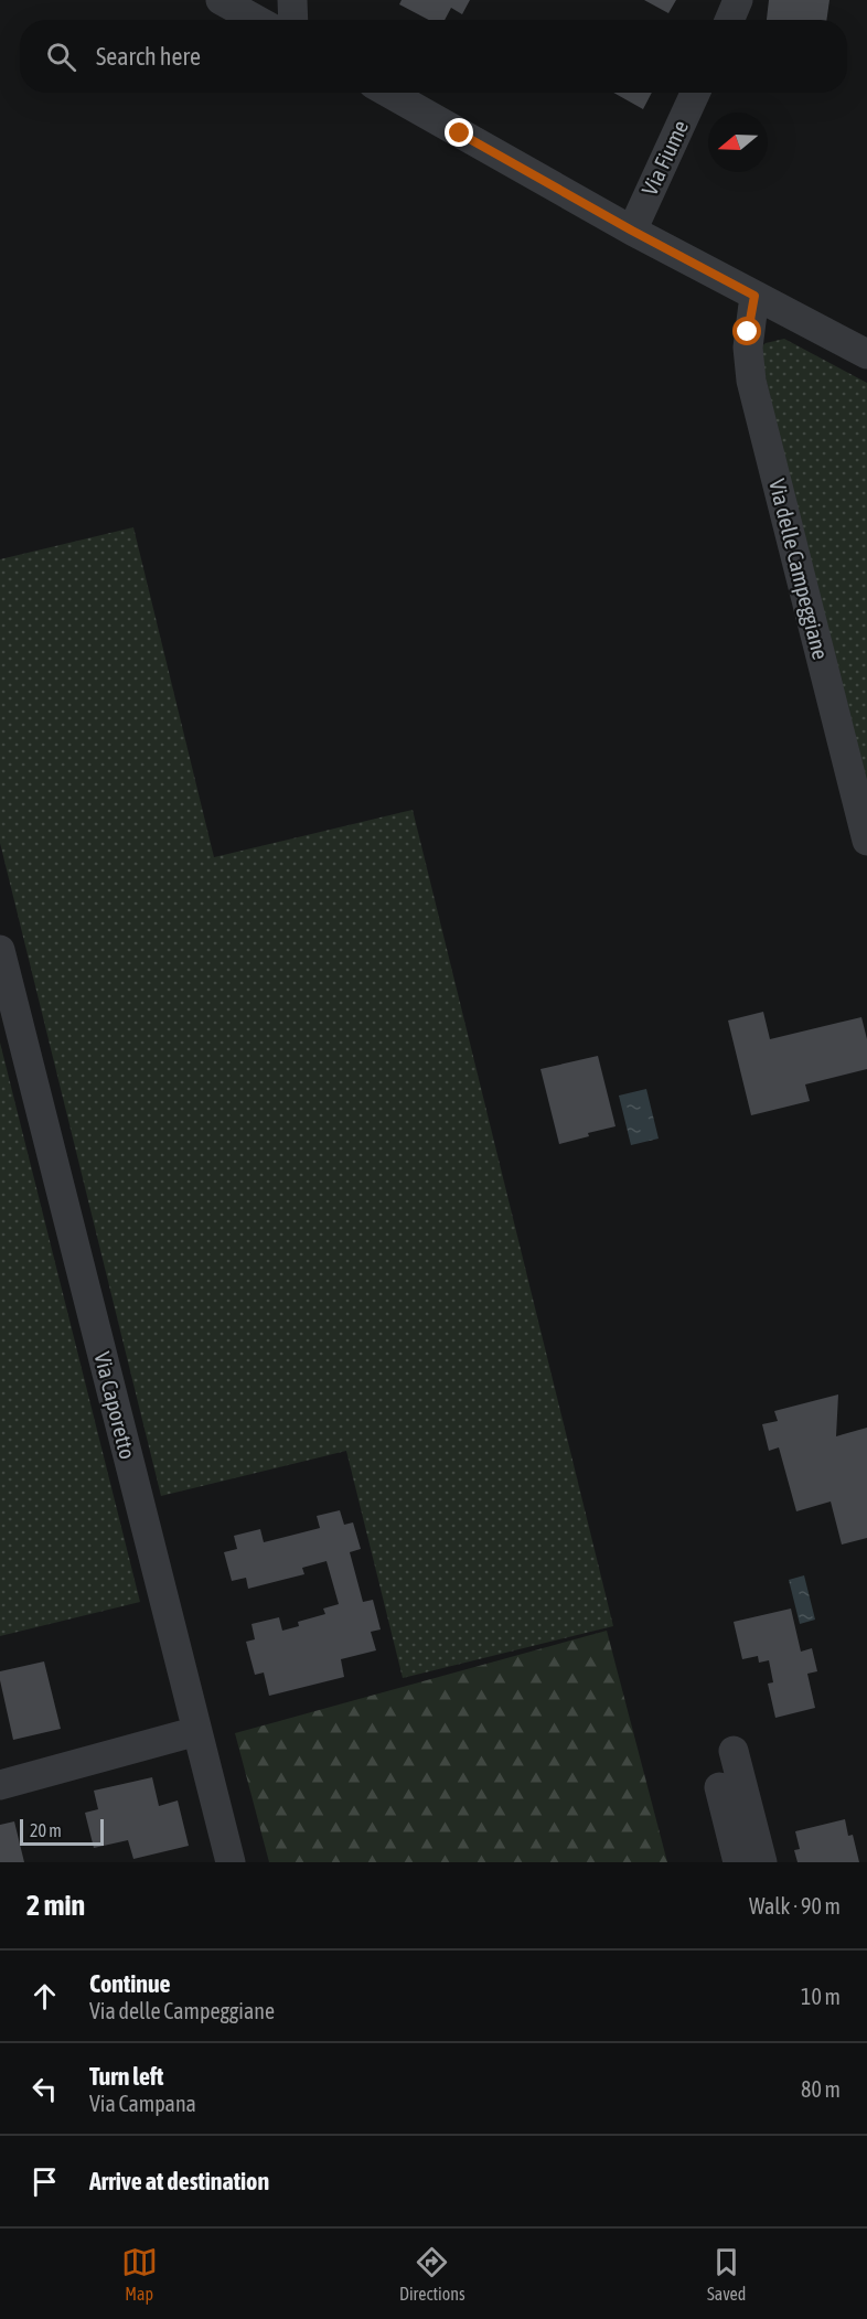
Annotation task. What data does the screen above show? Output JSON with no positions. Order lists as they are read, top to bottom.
{
  "streets": {
    "street": ["Via Fiume", "Via delle Campeggiane", "Via Caporetto"]
  },
  "scale_bar": "20 m",
  "north": "left",
  "page": {
    "search": "Search here",
    "scale": "20 m",
    "heading": ["2 min", "Walk · 90 m"],
    "list": [
      ["Continue", "Via delle Campeggiane", "10 m"],
      ["Turn left", "Via Campana", "80 m"],
      "Arrive at destination"
    ],
    "nav": ["Map", "Directions", "Saved"]
  }
}
